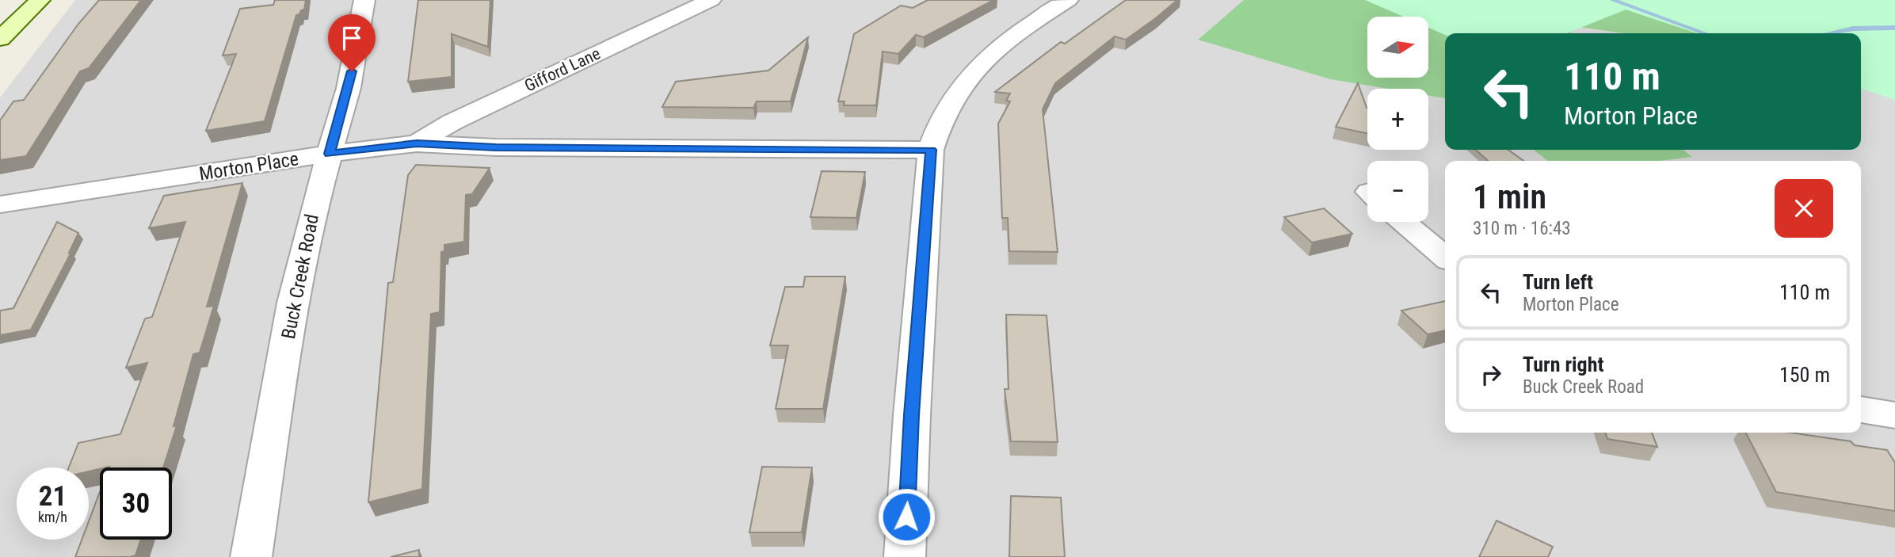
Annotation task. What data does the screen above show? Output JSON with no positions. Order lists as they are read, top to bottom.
{
  "streets": {
    "street": ["Gifford Lane", "Morton Place", "Buck Creek Road"]
  },
  "crossings": [
    ["Gifford Lane", "Morton Place"],
    ["Morton Place", "Buck Creek Road"]
  ],
  "north": "right",
  "page": {
    "map_buttons": ["+", "−"],
    "turn": ["110 m", "Morton Place"],
    "heading": ["1 min", "310 m · 16:43"],
    "list": [
      {
        "name": "Turn left",
        "note": "Morton Place",
        "value": "110 m"
      },
      {
        "name": "Turn right",
        "note": "Buck Creek Road",
        "value": "150 m"
      }
    ],
    "speed": "21 km/h",
    "limit": "30"
  }
}
